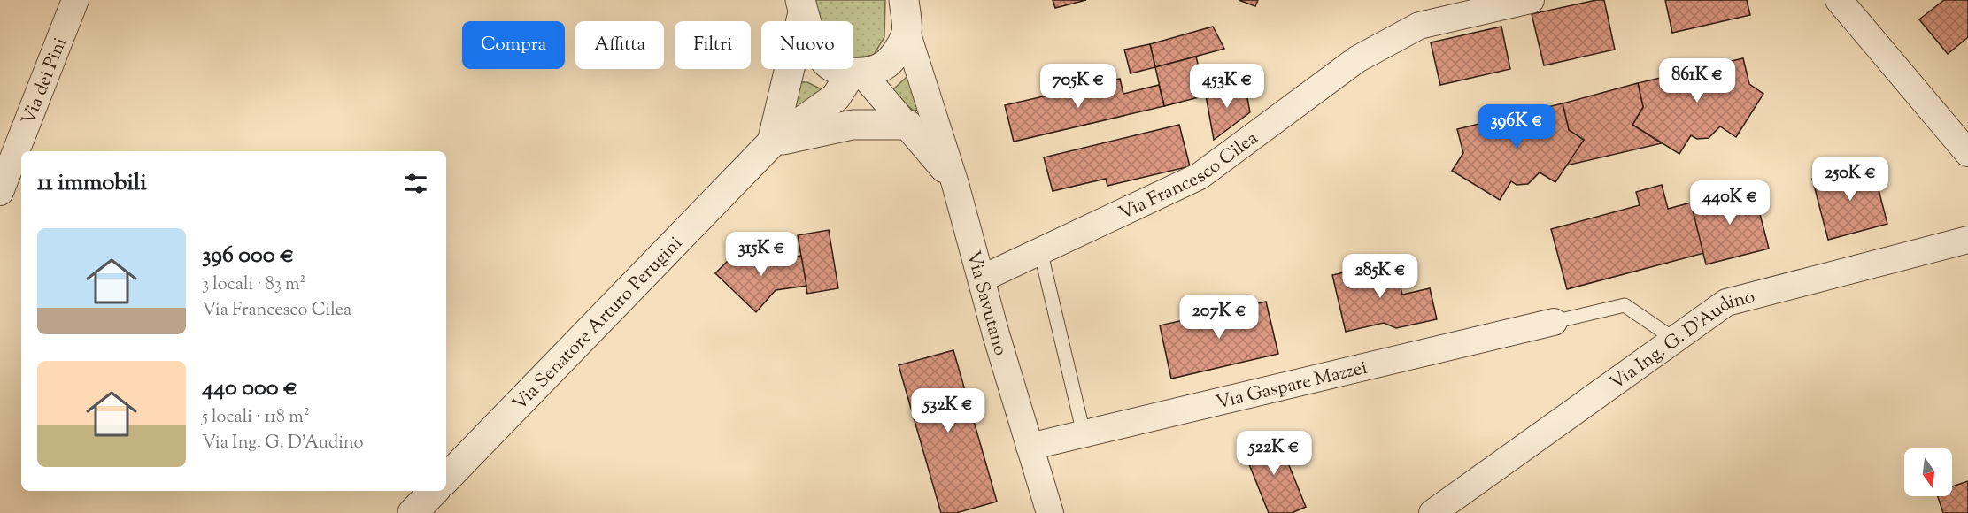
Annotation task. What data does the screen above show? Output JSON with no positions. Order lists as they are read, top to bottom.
{
  "streets": {
    "street": [
      "Via dei Pini",
      "Via Francesco Cilea",
      "Via Savutano",
      "Via Senatore Arturo Perugini",
      "Via Ing. G. D'Audino",
      "Via Gaspare Mazzei"
    ]
  },
  "crossings": [
    ["Via Francesco Cilea", "Via Savutano"],
    ["Via Savutano", "Via Gaspare Mazzei"]
  ],
  "north": "bottom",
  "page": {
    "chip": [
      "Compra",
      "Affitta",
      "Filtri",
      "Nuovo"
    ],
    "price": [
      "861K €",
      "705K €",
      "453K €",
      "396K €",
      "250K €",
      "440K €",
      "315K €",
      "285K €",
      "207K €",
      "532K €",
      "522K €"
    ],
    "heading": "11 immobili",
    "list": [
      {
        "name": "396 000 €",
        "note": "3 locali · 83 m² · Via Francesco Cilea"
      },
      {
        "name": "440 000 €",
        "note": "5 locali · 118 m² · Via Ing. G. D'Audino"
      }
    ]
  }
}
